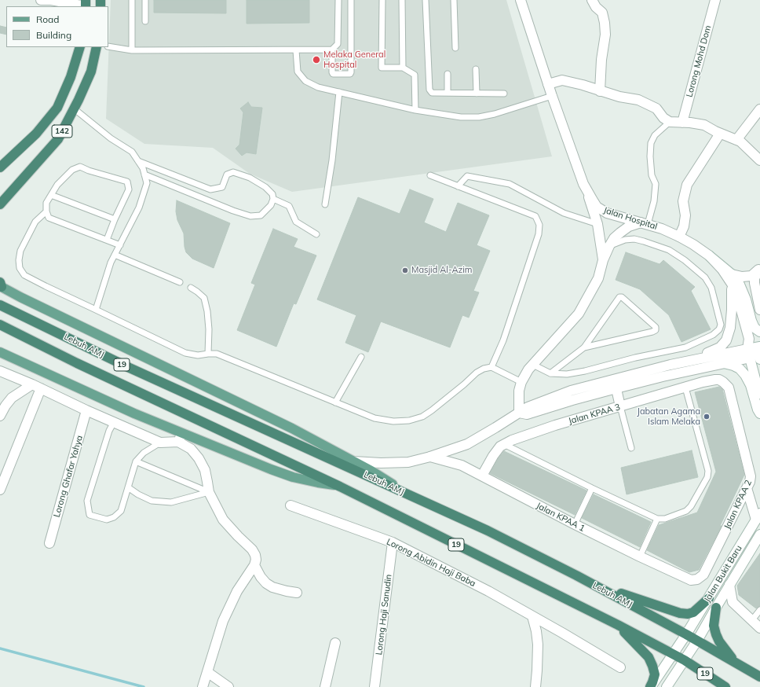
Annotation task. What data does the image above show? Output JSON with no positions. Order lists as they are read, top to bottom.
{
  "streets": {
    "highway": ["142", "Lebuh AMJ", "19"],
    "street": [
      "Lorong Mohd Dom",
      "Jalan Hospital",
      "Jalan KPAA 3",
      "Lorong Ghafar Yahya",
      "Jalan KPAA 2",
      "Jalan KPAA 1",
      "Lorong Abidin Haji Baba",
      "Jalan Bukit Baru",
      "Lorong Haji Sanudin"
    ]
  },
  "crossings": [
    ["Lebuh AMJ", "Jalan Bukit Baru"],
    ["19", "Jalan Bukit Baru"],
    ["Jalan KPAA 3", "Jalan KPAA 2"],
    ["Jalan KPAA 3", "Jalan KPAA 1"],
    ["Jalan KPAA 2", "Jalan KPAA 1"],
    ["Lorong Abidin Haji Baba", "Lorong Haji Sanudin"]
  ],
  "places": ["Melaka General Hospital", "Masjid Al-Azim", "Jabatan Agama Islam Melaka"],
  "legend": ["Road", "Building"]
}
